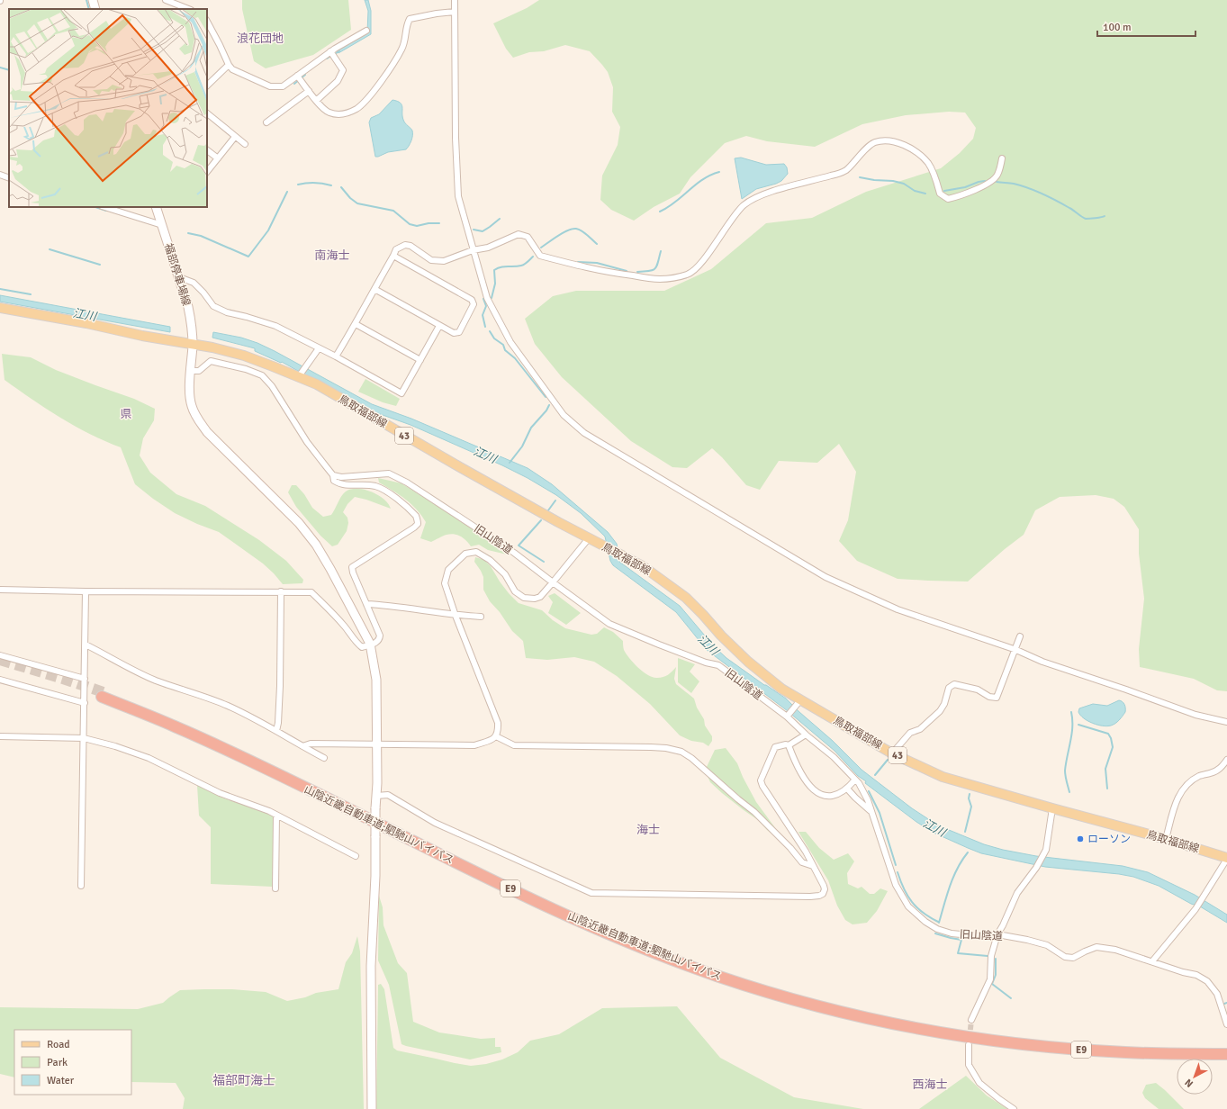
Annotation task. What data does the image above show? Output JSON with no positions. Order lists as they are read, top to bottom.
{
  "streets": {
    "highway": ["山陰近畿自動車道;駟馳山バイパス", "E9"],
    "main road": ["鳥取福部線", "43"],
    "street": ["福部停車場線", "旧山陰道"]
  },
  "crossings": [
    ["福部停車場線", "鳥取福部線"]
  ],
  "districts": [
    "浪花団地",
    "南海士",
    "県",
    "海士",
    "福部町海士",
    "西海士"
  ],
  "water": ["江川"],
  "places": ["ローソン"],
  "legend": ["Road", "Park", "Water"],
  "scale_bar": "100 m",
  "north": "bottom left"
}
